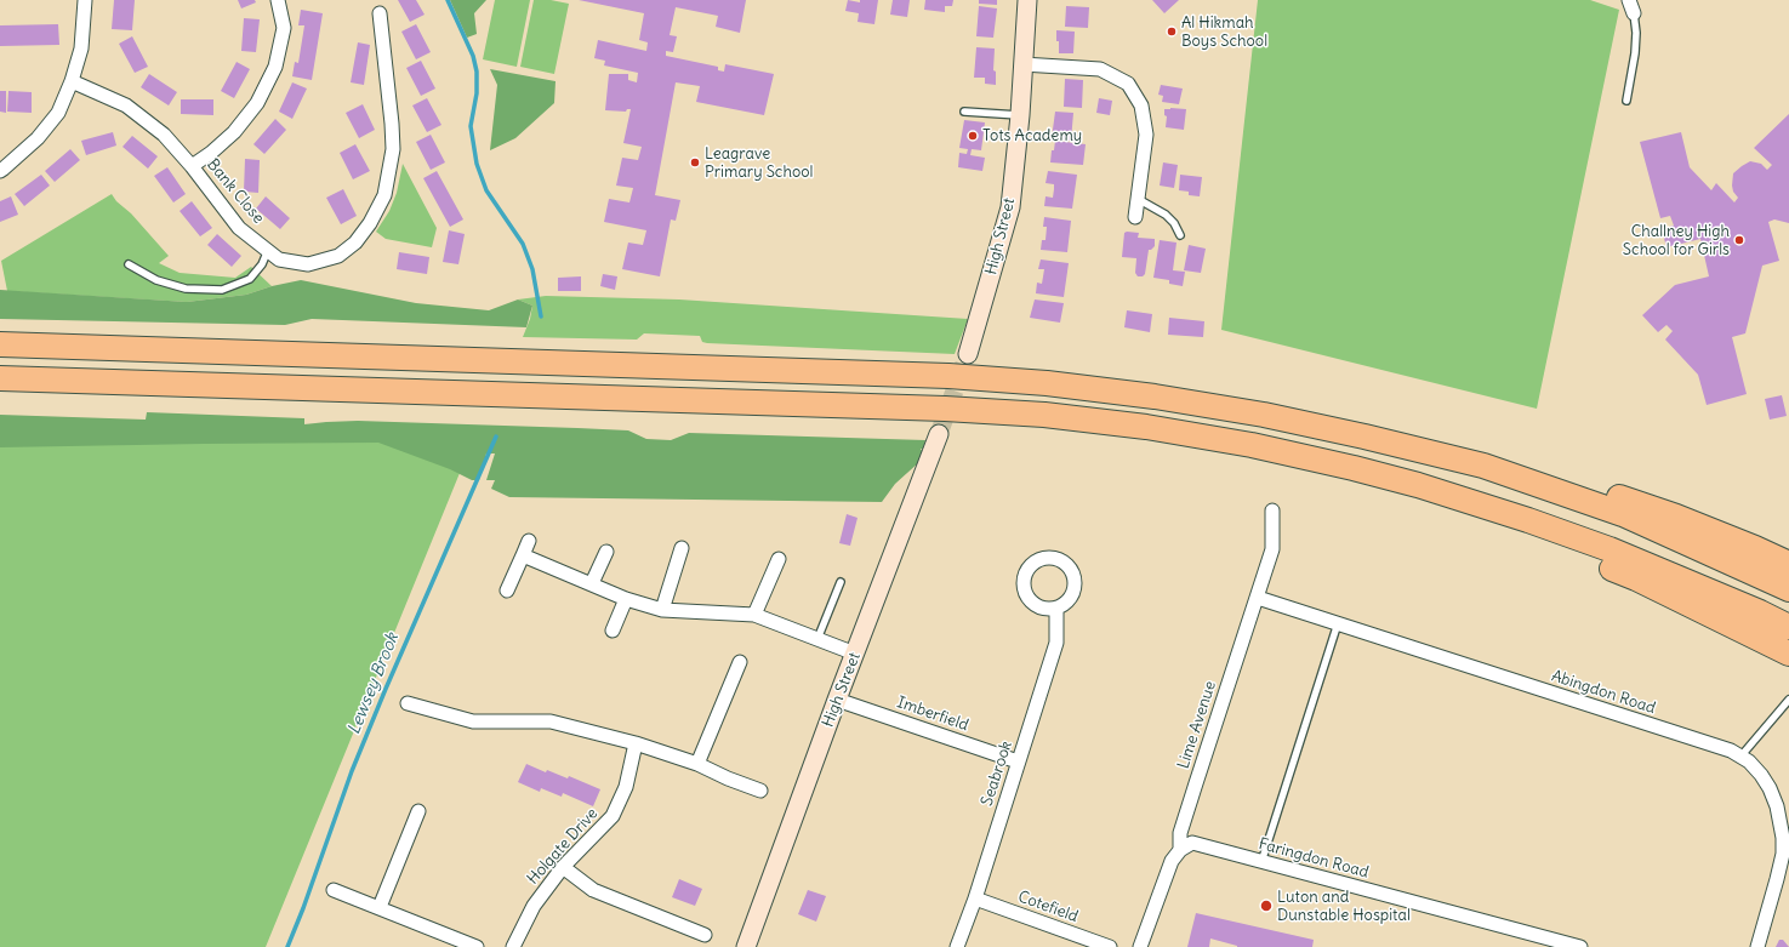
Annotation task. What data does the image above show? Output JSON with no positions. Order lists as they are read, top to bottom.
{
  "streets": {
    "street": [
      "Bank Close",
      "High Street",
      "Abingdon Road",
      "Imberfield",
      "Lime Avenue",
      "Seabrook",
      "Holgate Drive",
      "Faringdon Road",
      "Cotefield"
    ]
  },
  "crossings": [
    ["High Street", "Imberfield"],
    ["Abingdon Road", "Lime Avenue"],
    ["Imberfield", "Seabrook"],
    ["Lime Avenue", "Faringdon Road"],
    ["Seabrook", "Cotefield"]
  ],
  "water": ["Lewsey Brook"],
  "places": [
    "Al Hikmah Boys School",
    "Tots Academy",
    "Leagrave Primary School",
    "Challney High School for Girls",
    "Luton and Dunstable Hospital"
  ]
}
